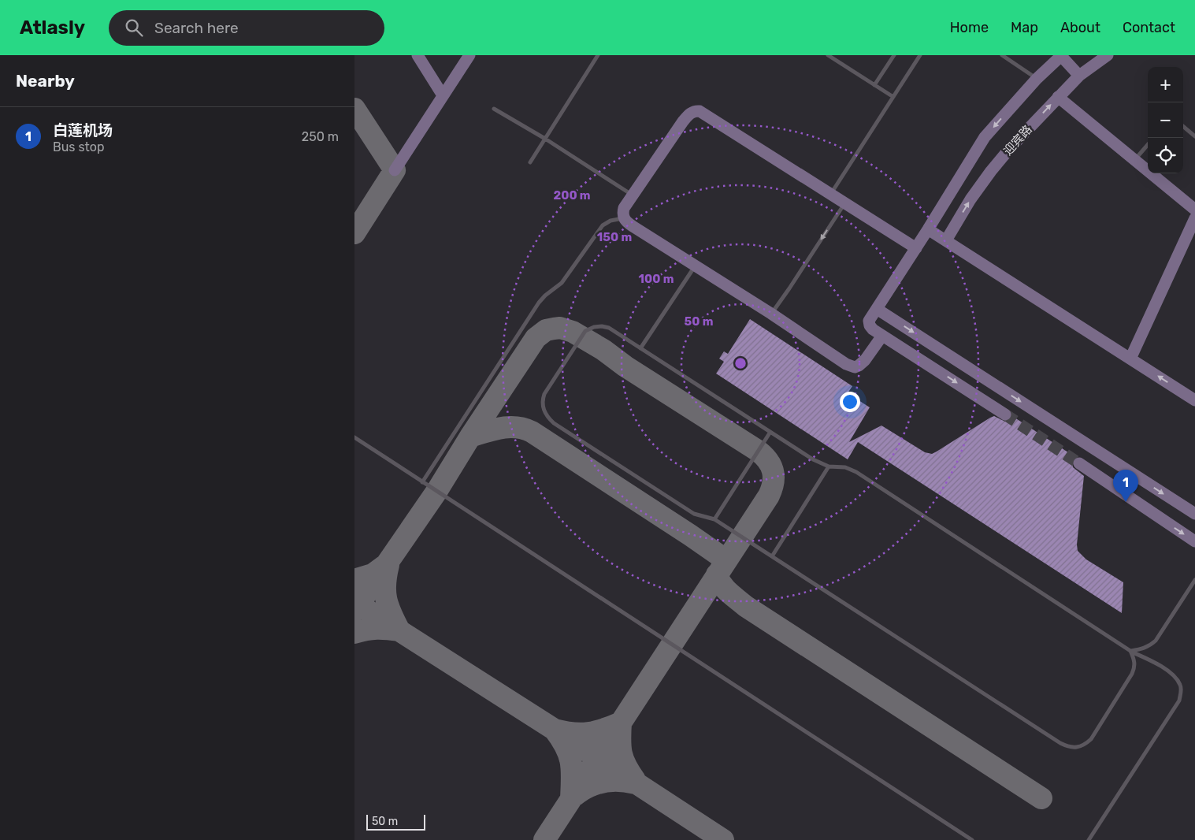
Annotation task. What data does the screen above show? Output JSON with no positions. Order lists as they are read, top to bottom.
{
  "streets": {
    "street": ["迎宾路"]
  },
  "scale_bar": "50 m",
  "page": {
    "header": "Atlasly",
    "search": "Search here",
    "nav": [
      "Home",
      "Map",
      "About",
      "Contact"
    ],
    "heading": "Nearby",
    "map_buttons": ["+", "−"],
    "list": [
      {
        "mark": "1",
        "name": "白莲机场",
        "note": "Bus stop",
        "value": "250 m"
      }
    ],
    "pins": "1",
    "scale": "50 m"
  },
  "rings": [
    "200 m",
    "150 m",
    "100 m",
    "50 m"
  ]
}
